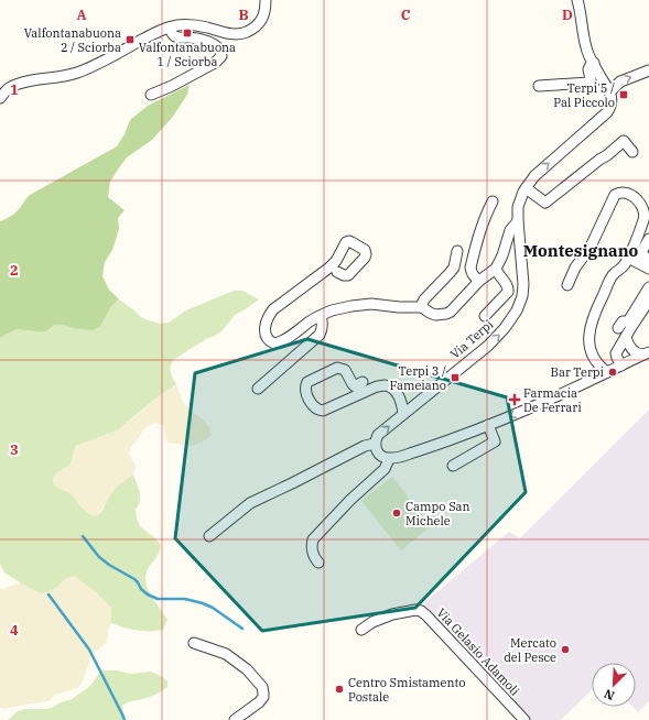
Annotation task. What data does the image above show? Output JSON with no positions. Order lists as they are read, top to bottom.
{
  "streets": {
    "street": ["Via Terpi", "Via Gelasio Adamoli"]
  },
  "districts": ["Montesignano"],
  "places": {
    "transit": [
      "Valfontanabuona 1 / Sciorba",
      "Valfontanabuona 2 / Sciorba",
      "Terpi 5 / Pal Piccolo",
      "Terpi 3 / Fameiano"
    ],
    "other": [
      "Bar Terpi",
      "Campo San Michele",
      "Mercato del Pesce",
      "Centro Smistamento Postale"
    ],
    "health": ["Farmacia De Ferrari"]
  },
  "north": "bottom left",
  "grid": {
    "columns": [
      "A",
      "B",
      "C",
      "D"
    ],
    "rows": [
      "1",
      "2",
      "3",
      "4"
    ]
  }
}
